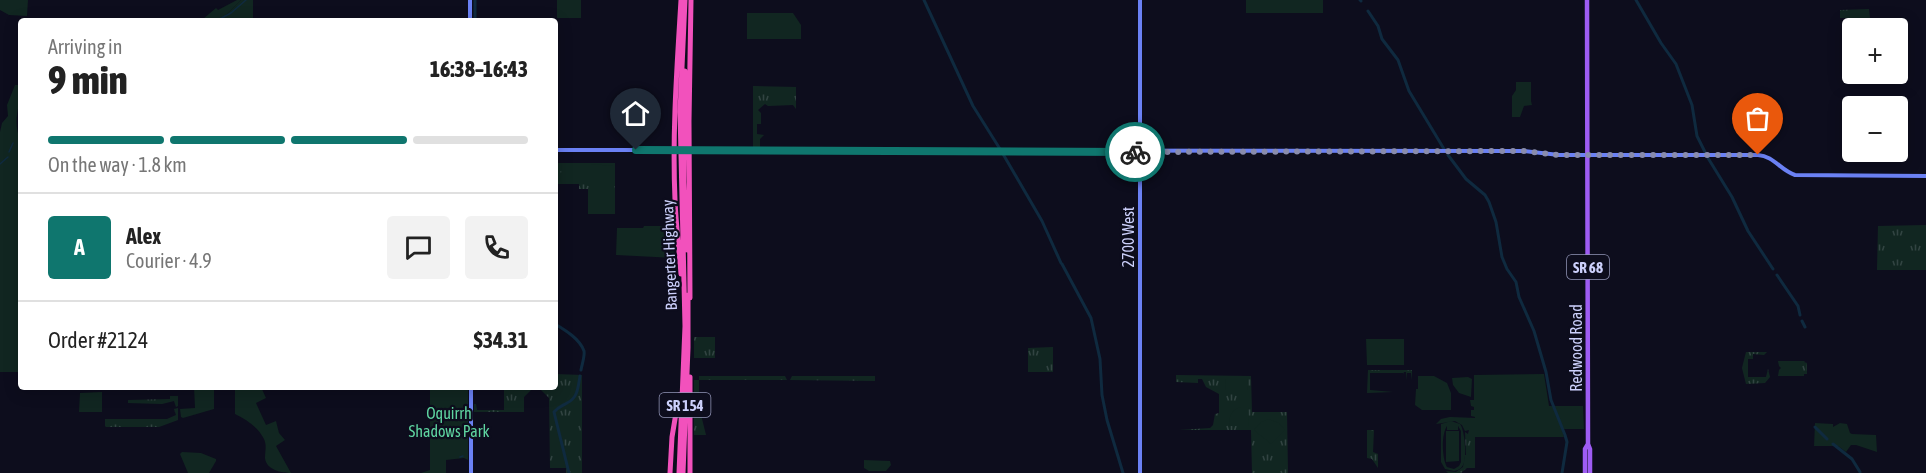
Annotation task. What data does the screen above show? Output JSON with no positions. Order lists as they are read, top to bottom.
{
  "streets": {
    "highway": ["Bangerter Highway", "SR 154"],
    "main road": ["2700 West", "SR 68", "Redwood Road"]
  },
  "parks": ["Oquirrh Shadows Park"],
  "page": {
    "map_buttons": ["+", "−"],
    "heading": ["9 min", "Arriving in", "16:38–16:43"],
    "panel": [
      "Alex",
      "Courier · 4.9",
      "Order #2124",
      "$34.31"
    ],
    "bar": "On the way · 1.8 km",
    "round": "A"
  }
}
